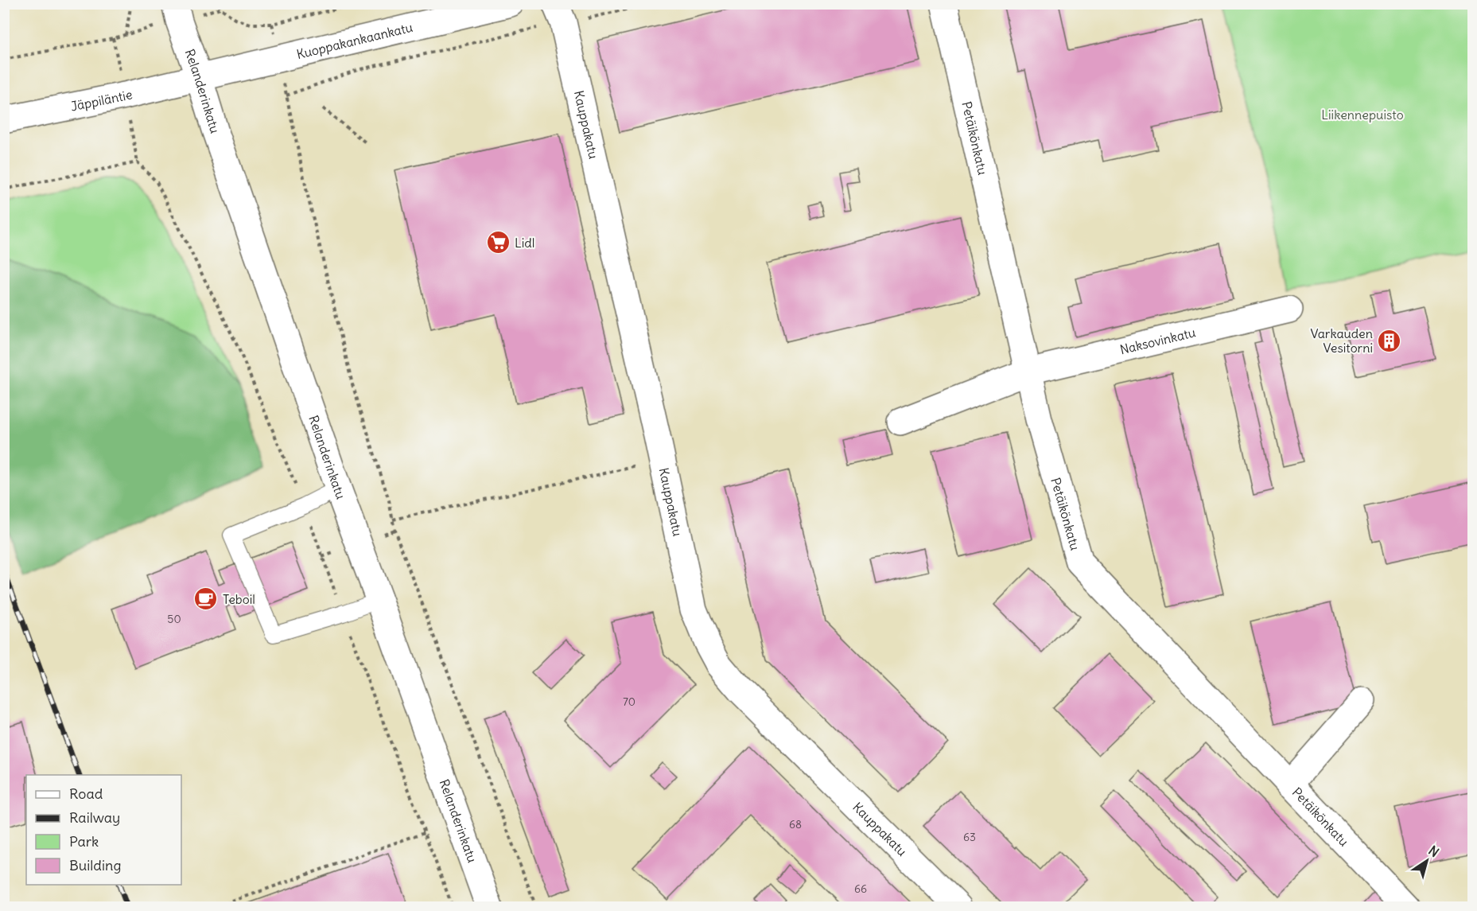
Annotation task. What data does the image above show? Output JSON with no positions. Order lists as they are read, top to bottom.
{
  "streets": {
    "street": [
      "Kuoppakankaankatu",
      "Relanderinkatu",
      "Jäppiläntie",
      "Kauppakatu",
      "Petäikönkatu",
      "Naksovinkatu"
    ]
  },
  "crossings": [
    ["Kuoppakankaankatu", "Relanderinkatu"],
    ["Kuoppakankaankatu", "Jäppiläntie"],
    ["Relanderinkatu", "Jäppiläntie"],
    ["Petäikönkatu", "Naksovinkatu"]
  ],
  "parks": ["Liikennepuisto"],
  "places": {
    "supermarket": ["Lidl"],
    "building": ["Varkauden Vesitorni"],
    "cafe": ["Teboil"]
  },
  "house_numbers": [
    "50",
    "70",
    "68",
    "63",
    "66"
  ],
  "legend": [
    "Road",
    "Railway",
    "Park",
    "Building"
  ],
  "north": "top right"
}
